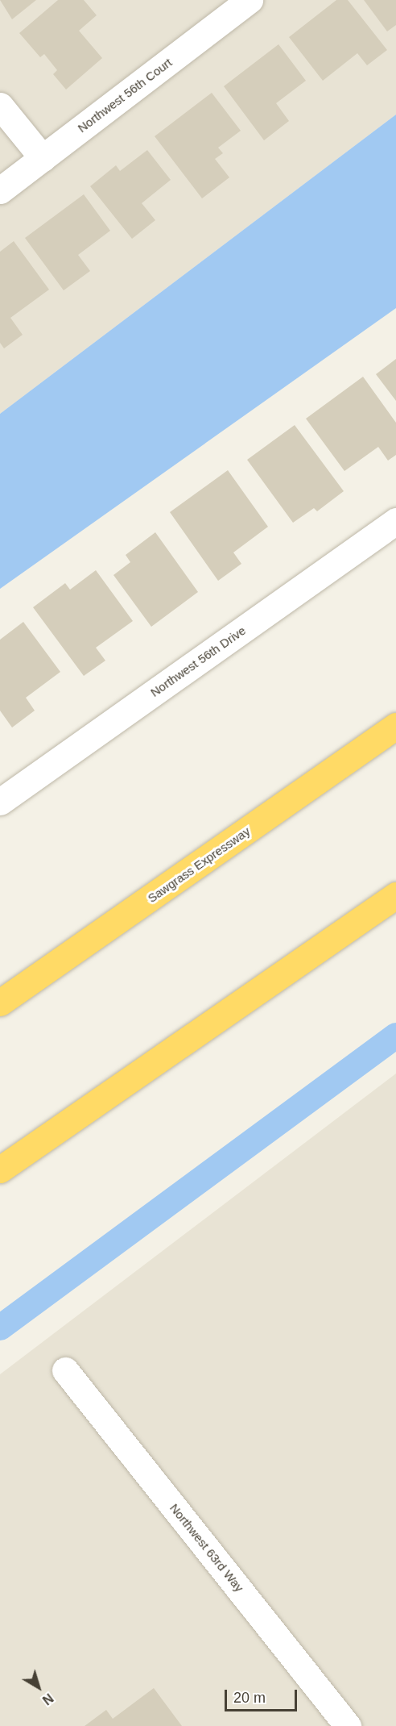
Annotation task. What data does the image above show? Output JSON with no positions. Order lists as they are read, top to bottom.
{
  "streets": {
    "highway": ["Sawgrass Expressway"],
    "street": ["Northwest 56th Court", "Northwest 56th Drive", "Northwest 63rd Way"]
  },
  "scale_bar": "20 m",
  "north": "bottom right"
}
